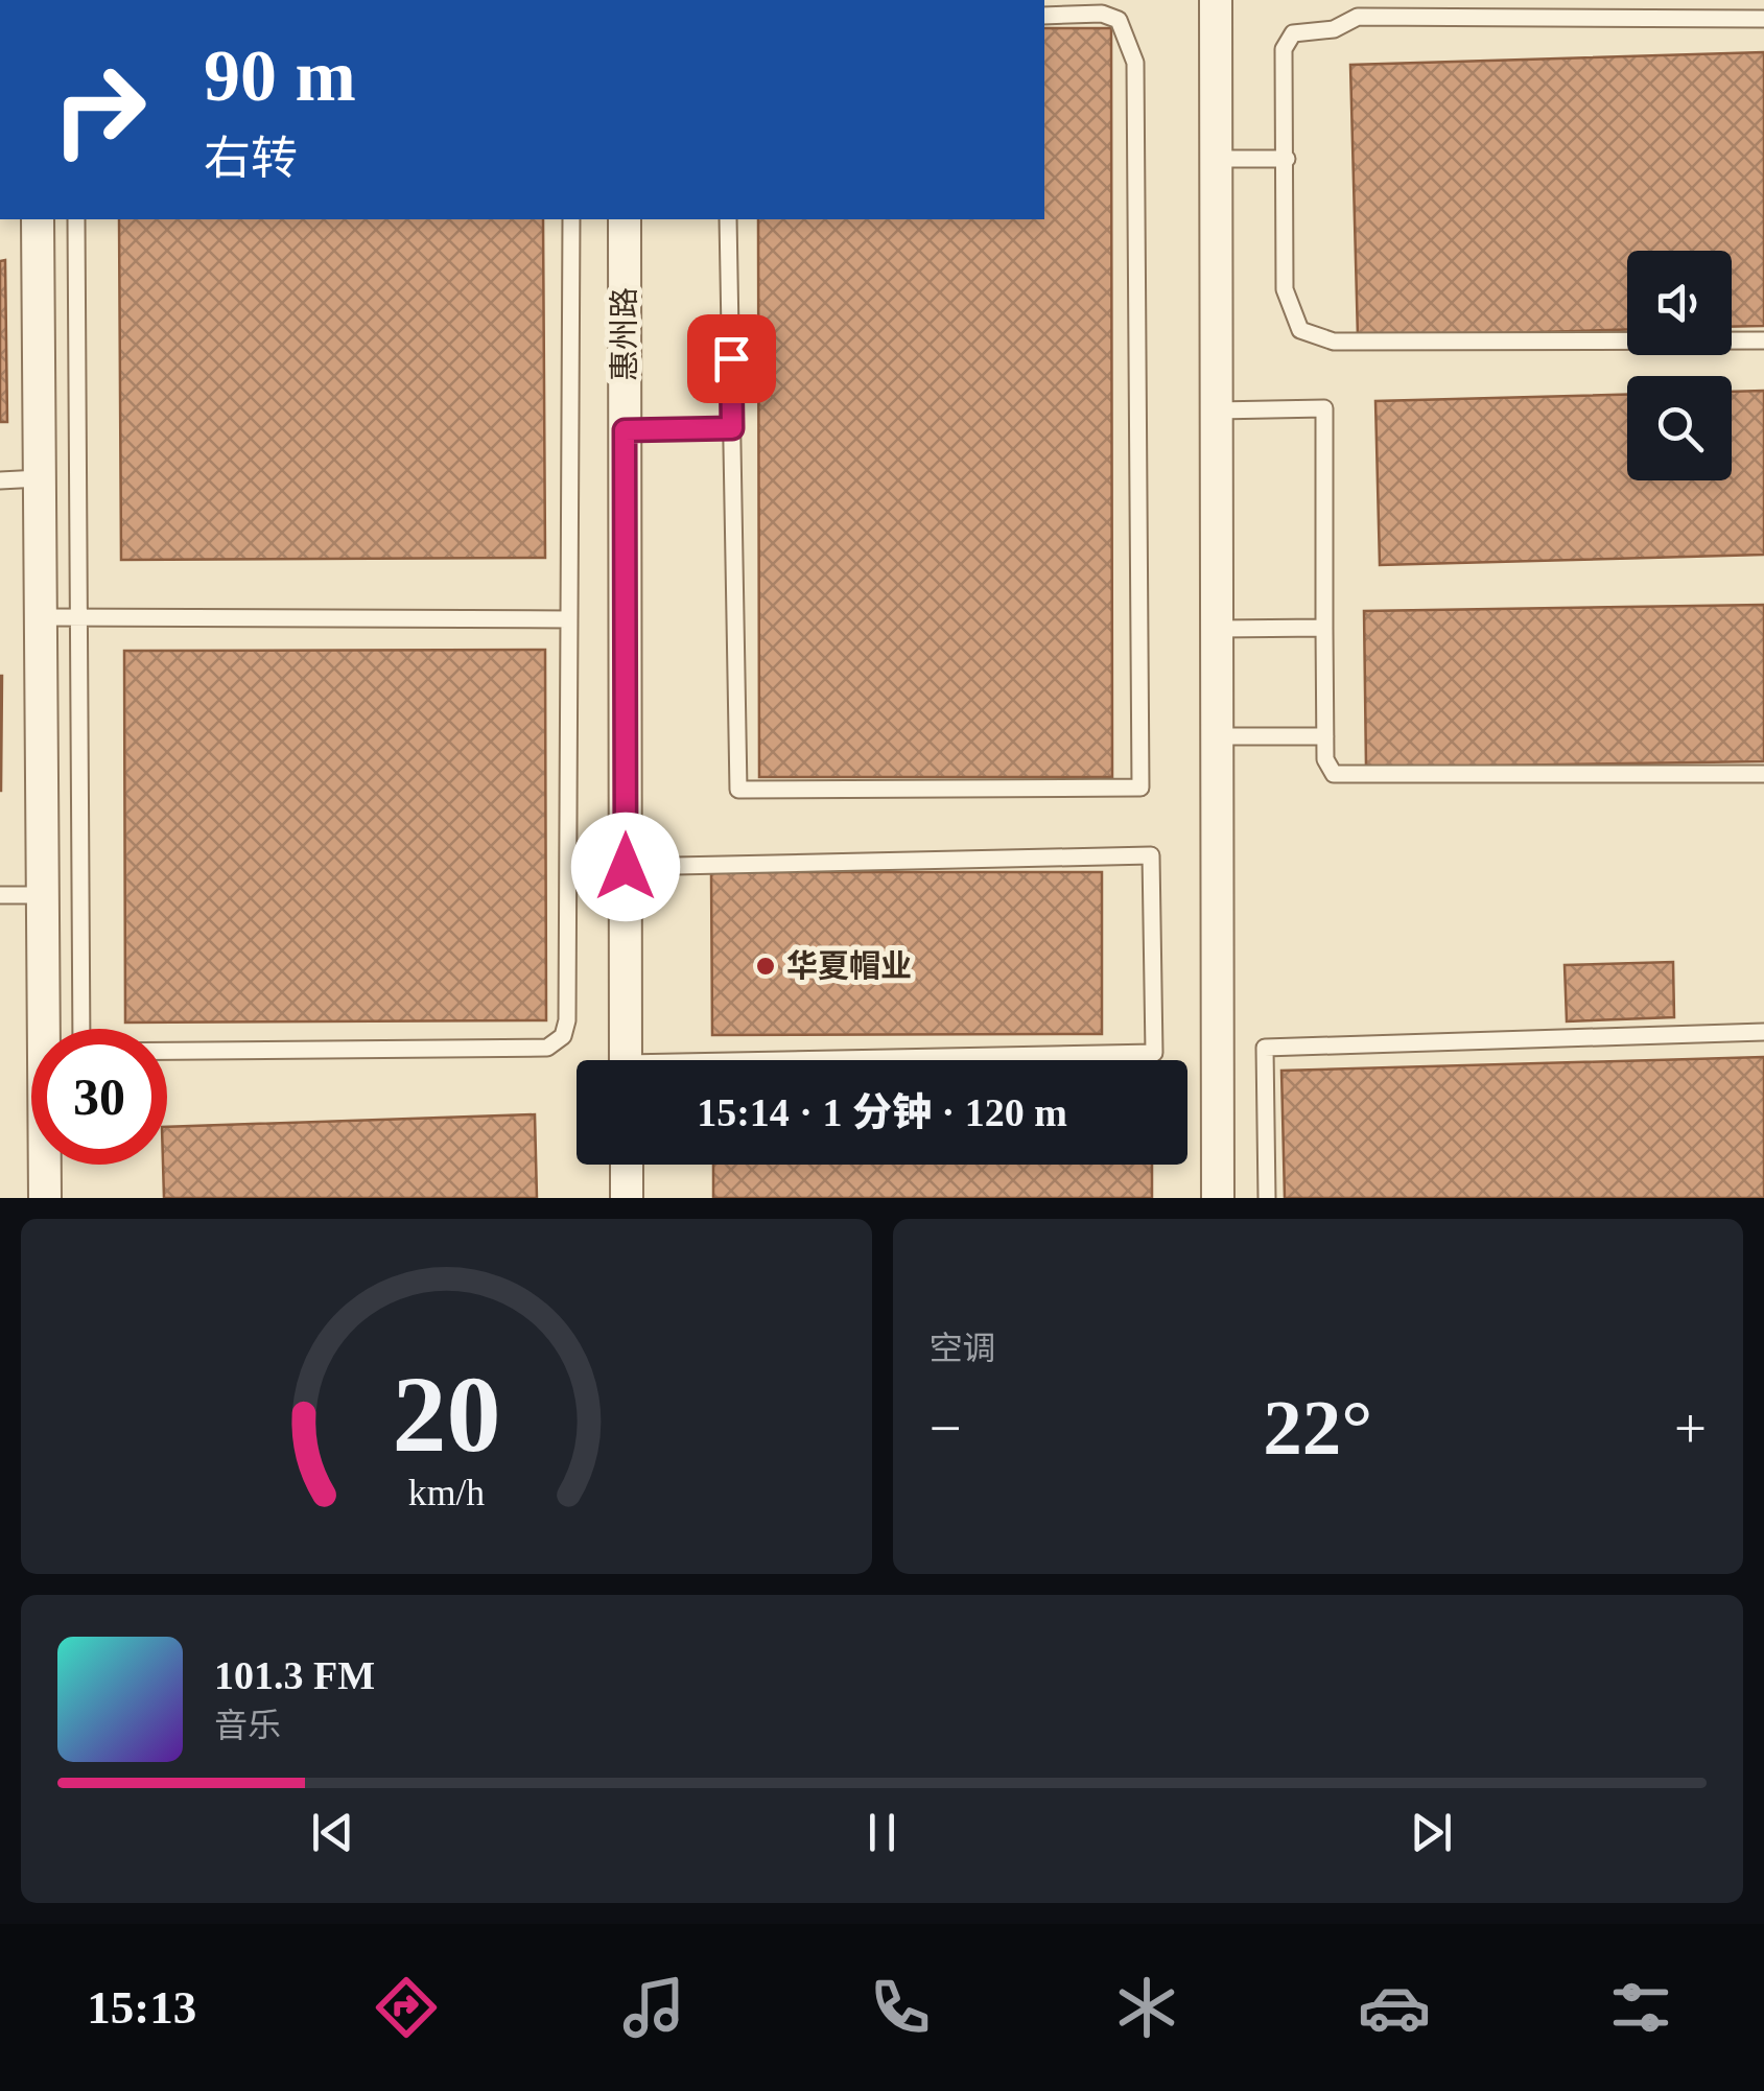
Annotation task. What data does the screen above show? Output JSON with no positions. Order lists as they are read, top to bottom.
{
  "streets": {
    "street": ["惠州路"]
  },
  "places": ["华夏帽业"],
  "page": {
    "turn": ["90 m", "右转"],
    "limit": "30",
    "trip": "15:14 · 1 分钟 · 120 m",
    "tile": "空调",
    "heat": ["−", "22°", "+"],
    "song": ["101.3 FM", "音乐"],
    "tabs": "15:13",
    "gauge": ["20", "km/h"]
  }
}
